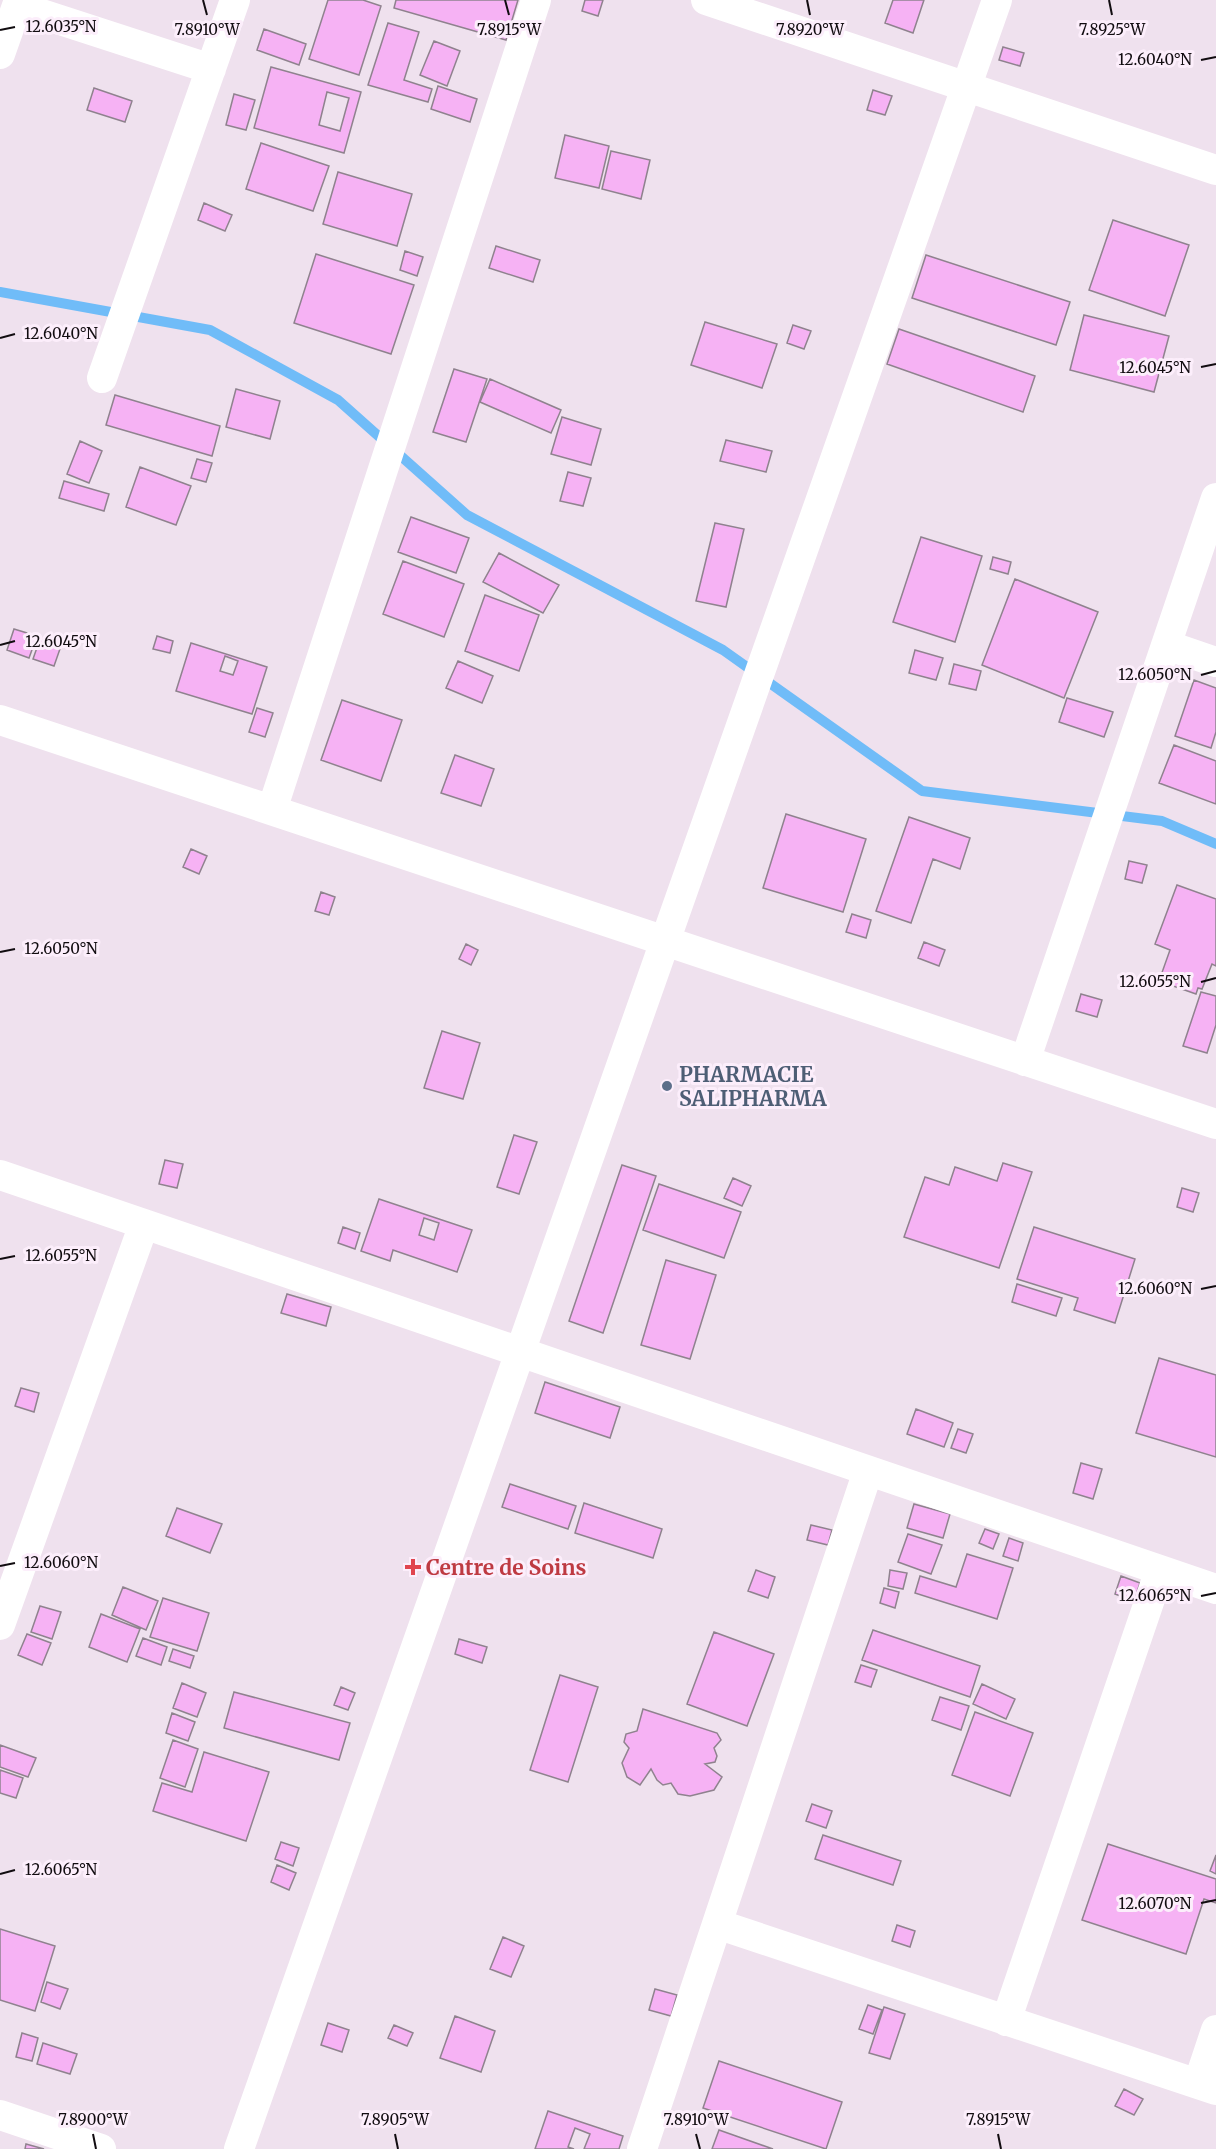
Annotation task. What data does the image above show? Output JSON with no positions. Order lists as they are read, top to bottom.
{
  "places": {
    "other": ["PHARMACIE SALIPHARMA"],
    "health": ["Centre de Soins"]
  },
  "coordinates": [
    "12.6035°N",
    "7.8910°W",
    "7.8915°W",
    "7.8920°W",
    "7.8925°W",
    "12.6040°N",
    "12.6045°N",
    "12.6050°N",
    "12.6055°N",
    "12.6060°N",
    "12.6065°N",
    "12.6070°N",
    "7.8900°W",
    "7.8905°W"
  ]
}
